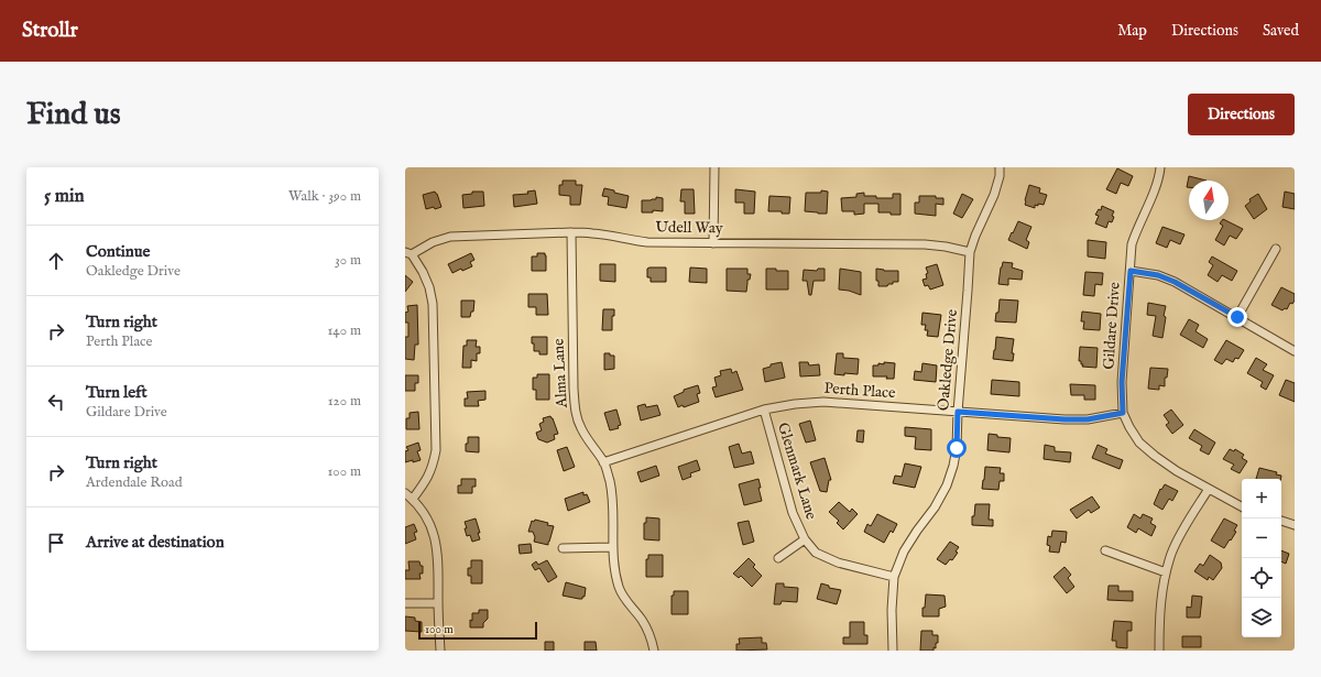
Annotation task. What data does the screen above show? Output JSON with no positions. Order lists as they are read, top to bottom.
{
  "streets": {
    "street": [
      "Udell Way",
      "Gildare Drive",
      "Oakledge Drive",
      "Alma Lane",
      "Perth Place",
      "Glenmark Lane"
    ]
  },
  "crossings": [
    ["Udell Way", "Oakledge Drive"],
    ["Udell Way", "Alma Lane"],
    ["Gildare Drive", "Perth Place"],
    ["Oakledge Drive", "Perth Place"],
    ["Oakledge Drive", "Glenmark Lane"],
    ["Alma Lane", "Perth Place"],
    ["Perth Place", "Glenmark Lane"]
  ],
  "scale_bar": "100 m",
  "north": "top",
  "page": {
    "header": "Strollr",
    "nav": ["Map", "Directions", "Saved"],
    "buttons": "Directions",
    "title": "Find us",
    "heading": ["5 min", "Walk · 390 m"],
    "list": [
      ["Continue", "Oakledge Drive", "30 m"],
      ["Turn right", "Perth Place", "140 m"],
      ["Turn left", "Gildare Drive", "120 m"],
      ["Turn right", "Ardendale Road", "100 m"],
      "Arrive at destination"
    ],
    "map_buttons": ["+", "−"],
    "scale": "100 m"
  }
}
